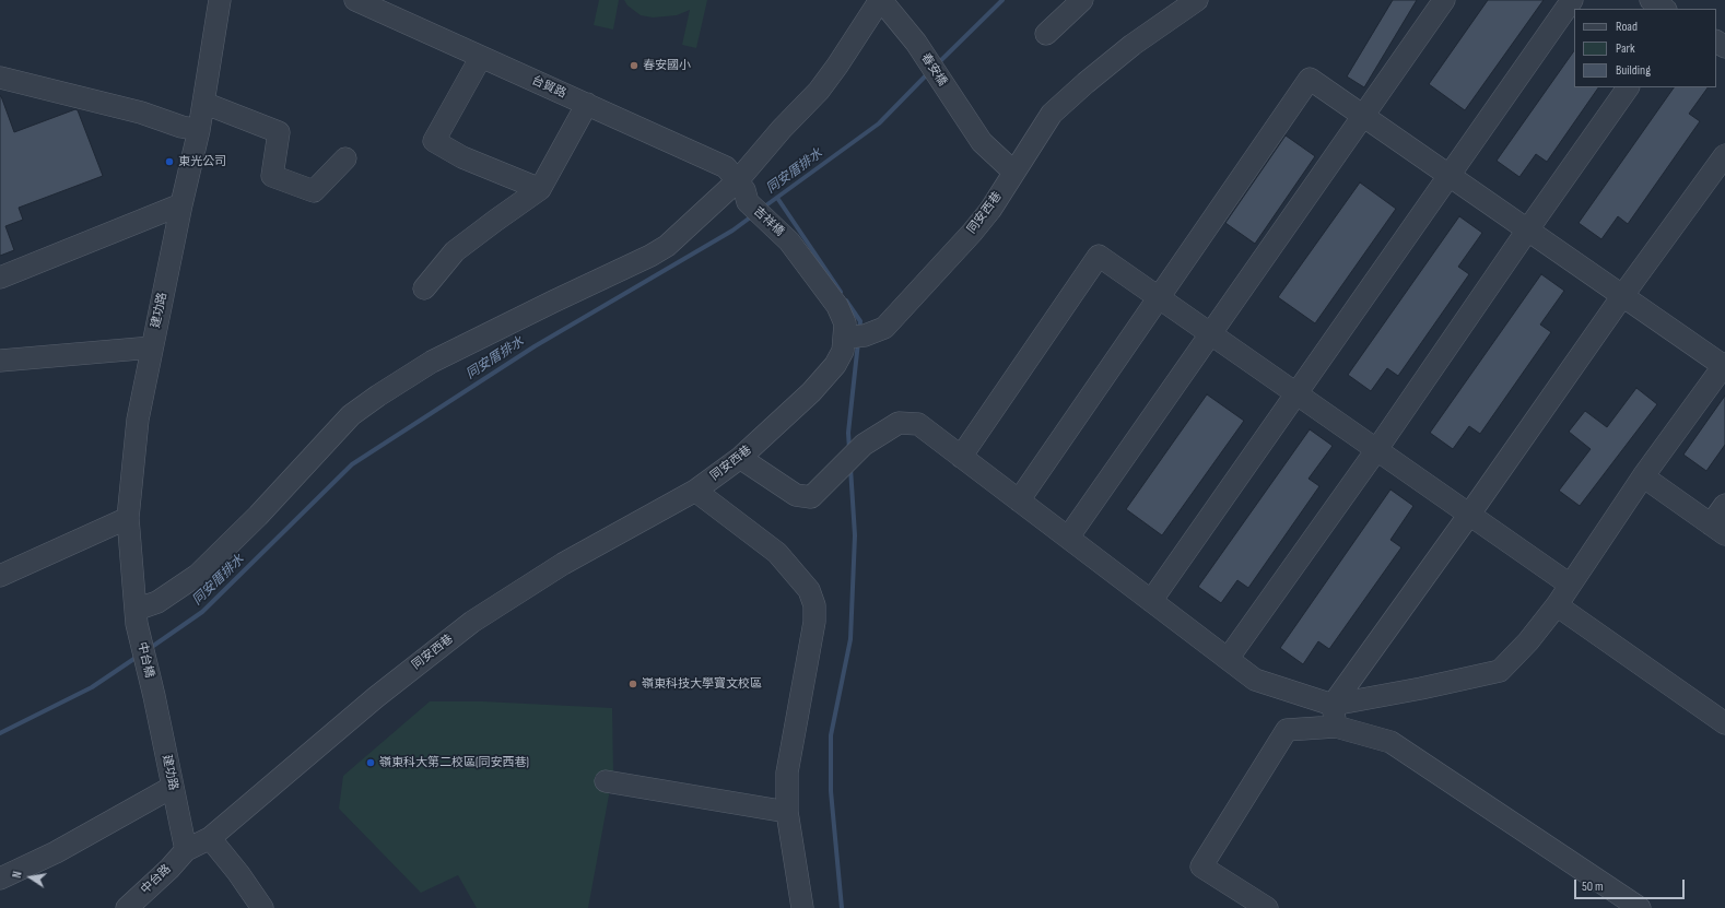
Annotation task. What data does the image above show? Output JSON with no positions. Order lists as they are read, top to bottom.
{
  "streets": {
    "street": [
      "春安橋",
      "台貿路",
      "同安西巷",
      "吉祥橋",
      "建功路",
      "中台橋",
      "中台路"
    ]
  },
  "crossings": [
    ["春安橋", "同安西巷"],
    ["台貿路", "吉祥橋"],
    ["同安西巷", "吉祥橋"],
    ["同安西巷", "建功路"],
    ["同安西巷", "中台路"],
    ["建功路", "中台橋"],
    ["建功路", "中台路"]
  ],
  "water": ["同安厝排水"],
  "places": [
    "春安國小",
    "東光公司",
    "嶺東科技大學寶文校區",
    "嶺東科大第二校區(同安西巷)"
  ],
  "legend": ["Road", "Park", "Building"],
  "scale_bar": "50 m",
  "north": "left"
}
